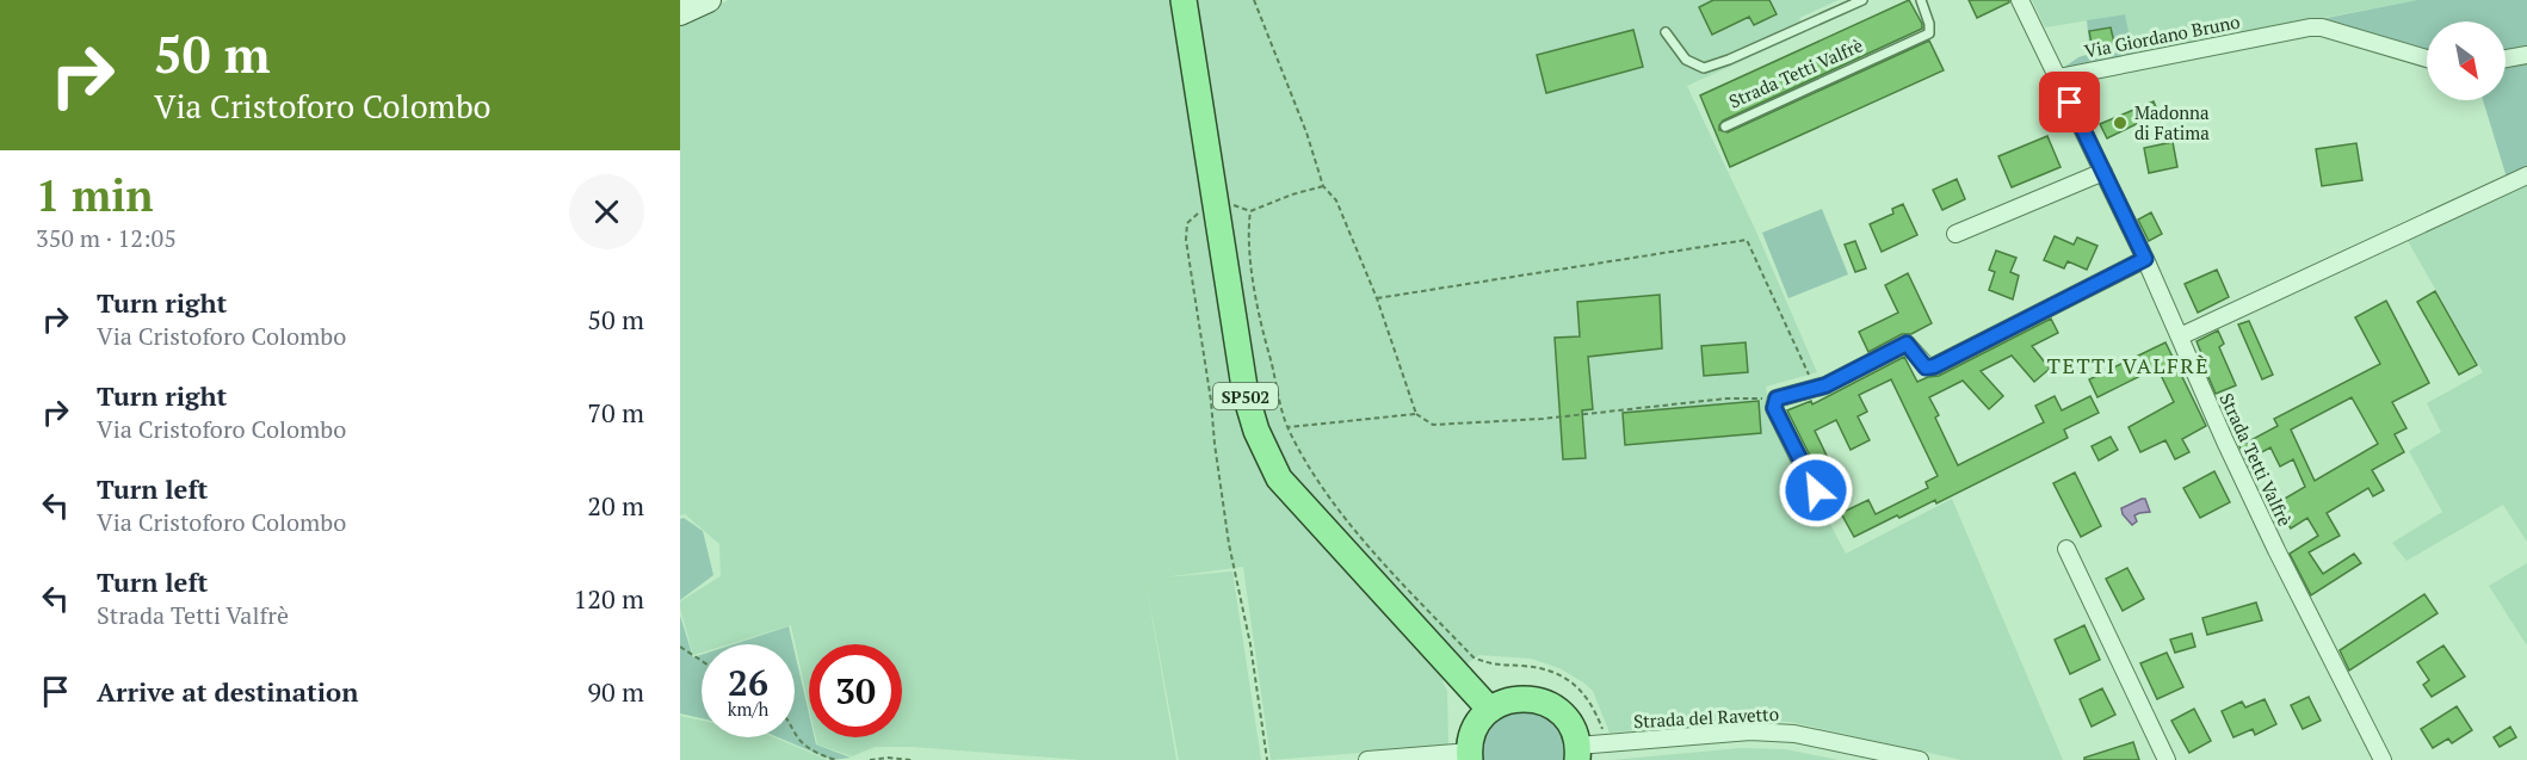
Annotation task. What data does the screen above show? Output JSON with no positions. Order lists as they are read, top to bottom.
{
  "streets": {
    "main road": ["SP502"],
    "street": ["Via Giordano Bruno", "Strada Tetti Valfrè", "Strada del Ravetto"]
  },
  "crossings": [
    ["Via Giordano Bruno", "Strada Tetti Valfrè"]
  ],
  "districts": ["TETTI VALFRÈ"],
  "places": ["Madonna di Fatima"],
  "north": "bottom right",
  "page": {
    "turn": ["50 m", "Via Cristoforo Colombo"],
    "heading": ["1 min", "350 m · 12:05"],
    "list": [
      {
        "name": "Turn right",
        "note": "Via Cristoforo Colombo",
        "value": "50 m"
      },
      {
        "name": "Turn right",
        "note": "Via Cristoforo Colombo",
        "value": "70 m"
      },
      {
        "name": "Turn left",
        "note": "Via Cristoforo Colombo",
        "value": "20 m"
      },
      {
        "name": "Turn left",
        "note": "Strada Tetti Valfrè",
        "value": "120 m"
      },
      {
        "name": "Arrive at destination",
        "value": "90 m"
      }
    ],
    "speed": "26 km/h",
    "limit": "30"
  }
}
